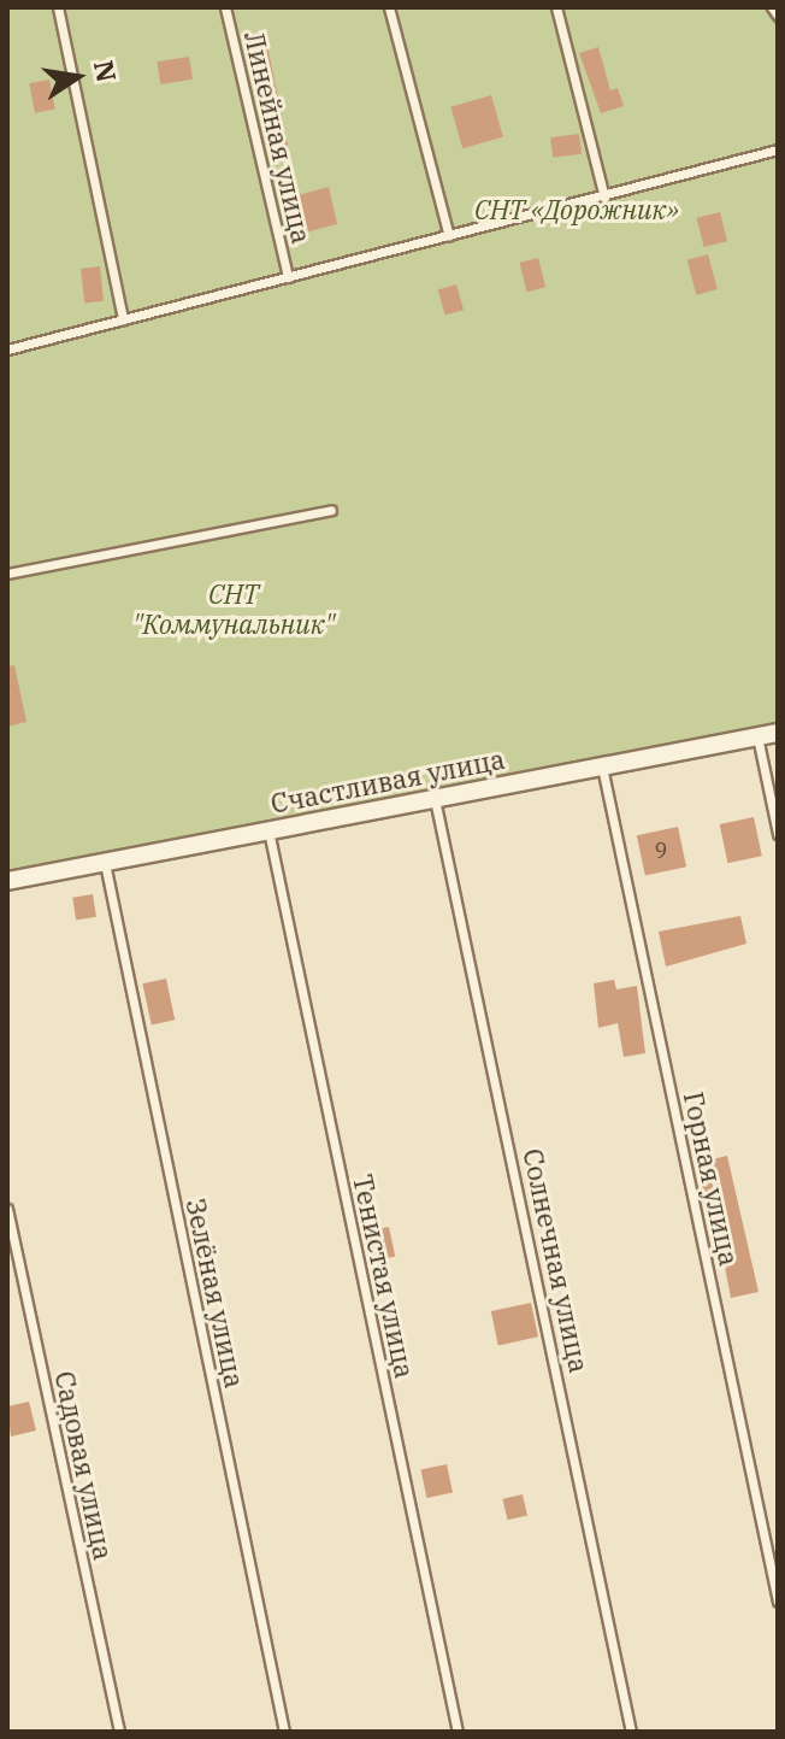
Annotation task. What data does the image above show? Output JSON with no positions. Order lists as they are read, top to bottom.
{
  "streets": {
    "street": ["Счастливая улица"],
    "lane": [
      "Линейная улица",
      "Горная улица",
      "Солнечная улица",
      "Тенистая улица",
      "Зелёная улица",
      "Садовая улица"
    ]
  },
  "crossings": [
    ["Счастливая улица", "Горная улица"],
    ["Счастливая улица", "Солнечная улица"],
    ["Счастливая улица", "Тенистая улица"],
    ["Счастливая улица", "Зелёная улица"]
  ],
  "parks": ["СНТ «Дорожник»", "СНТ \"Коммунальник\""],
  "house_numbers": ["9"],
  "north": "right"
}
